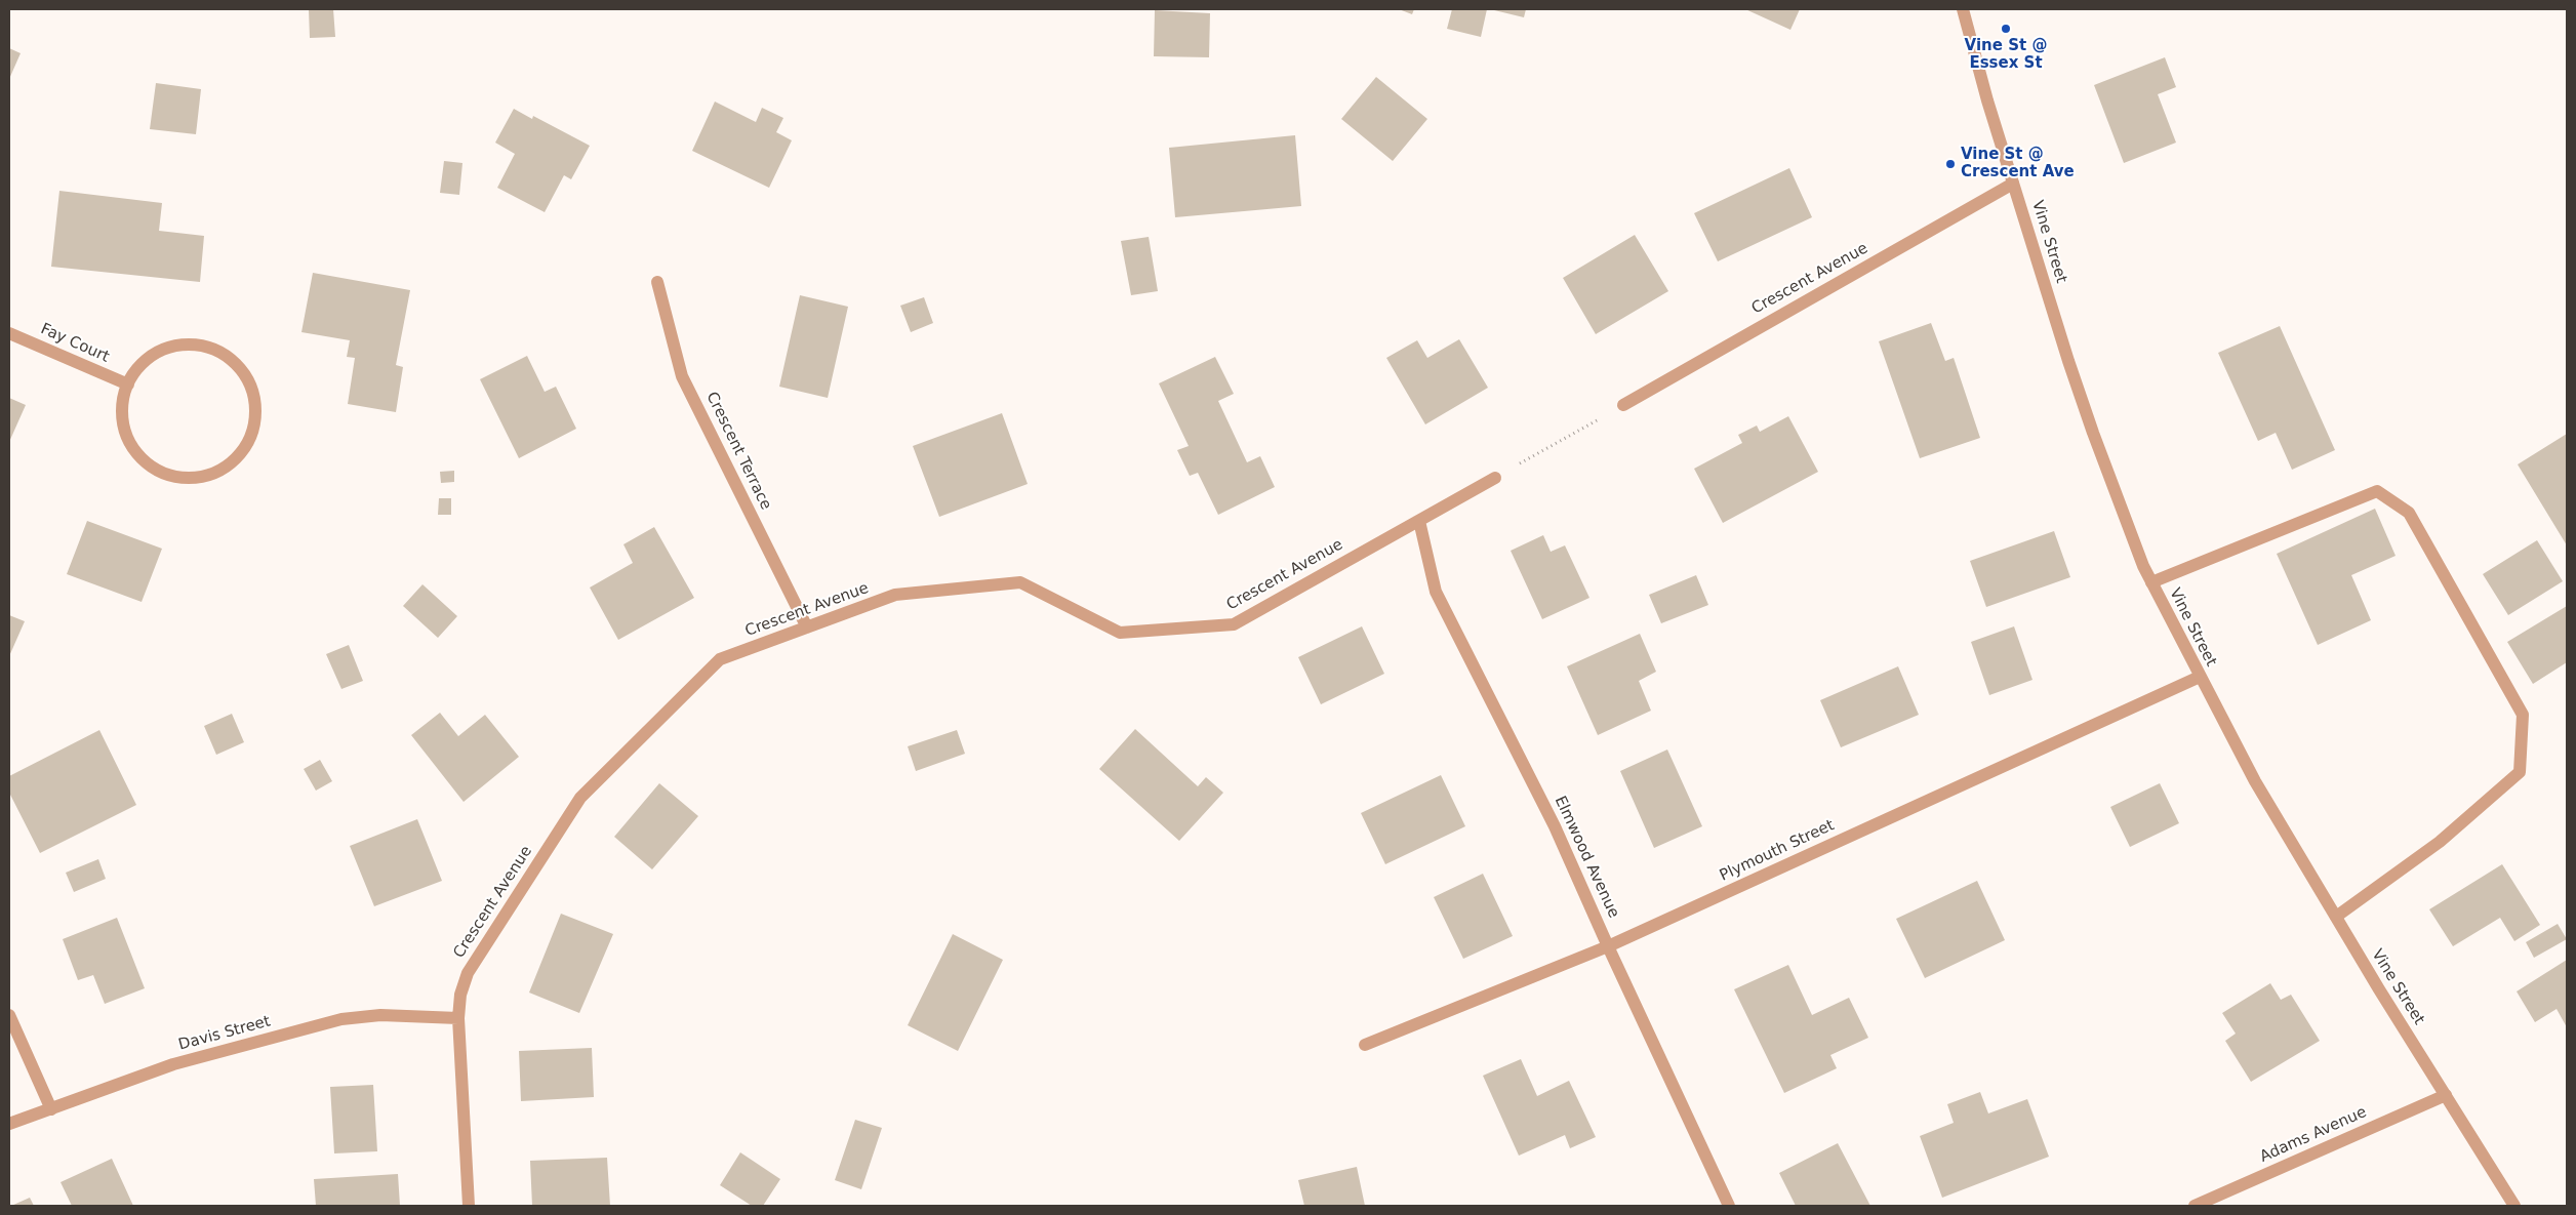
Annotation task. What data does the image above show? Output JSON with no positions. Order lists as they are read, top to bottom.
{
  "streets": {
    "street": [
      "Vine Street",
      "Crescent Avenue",
      "Fay Court",
      "Crescent Terrace",
      "Plymouth Street",
      "Elmwood Avenue",
      "Davis Street",
      "Adams Avenue"
    ]
  },
  "crossings": [
    ["Vine Street", "Crescent Avenue"],
    ["Vine Street", "Plymouth Street"],
    ["Vine Street", "Adams Avenue"],
    ["Crescent Avenue", "Crescent Terrace"],
    ["Crescent Avenue", "Elmwood Avenue"],
    ["Crescent Avenue", "Davis Street"],
    ["Plymouth Street", "Elmwood Avenue"]
  ],
  "places": ["Vine St @ Essex St", "Vine St @ Crescent Ave"]
}
